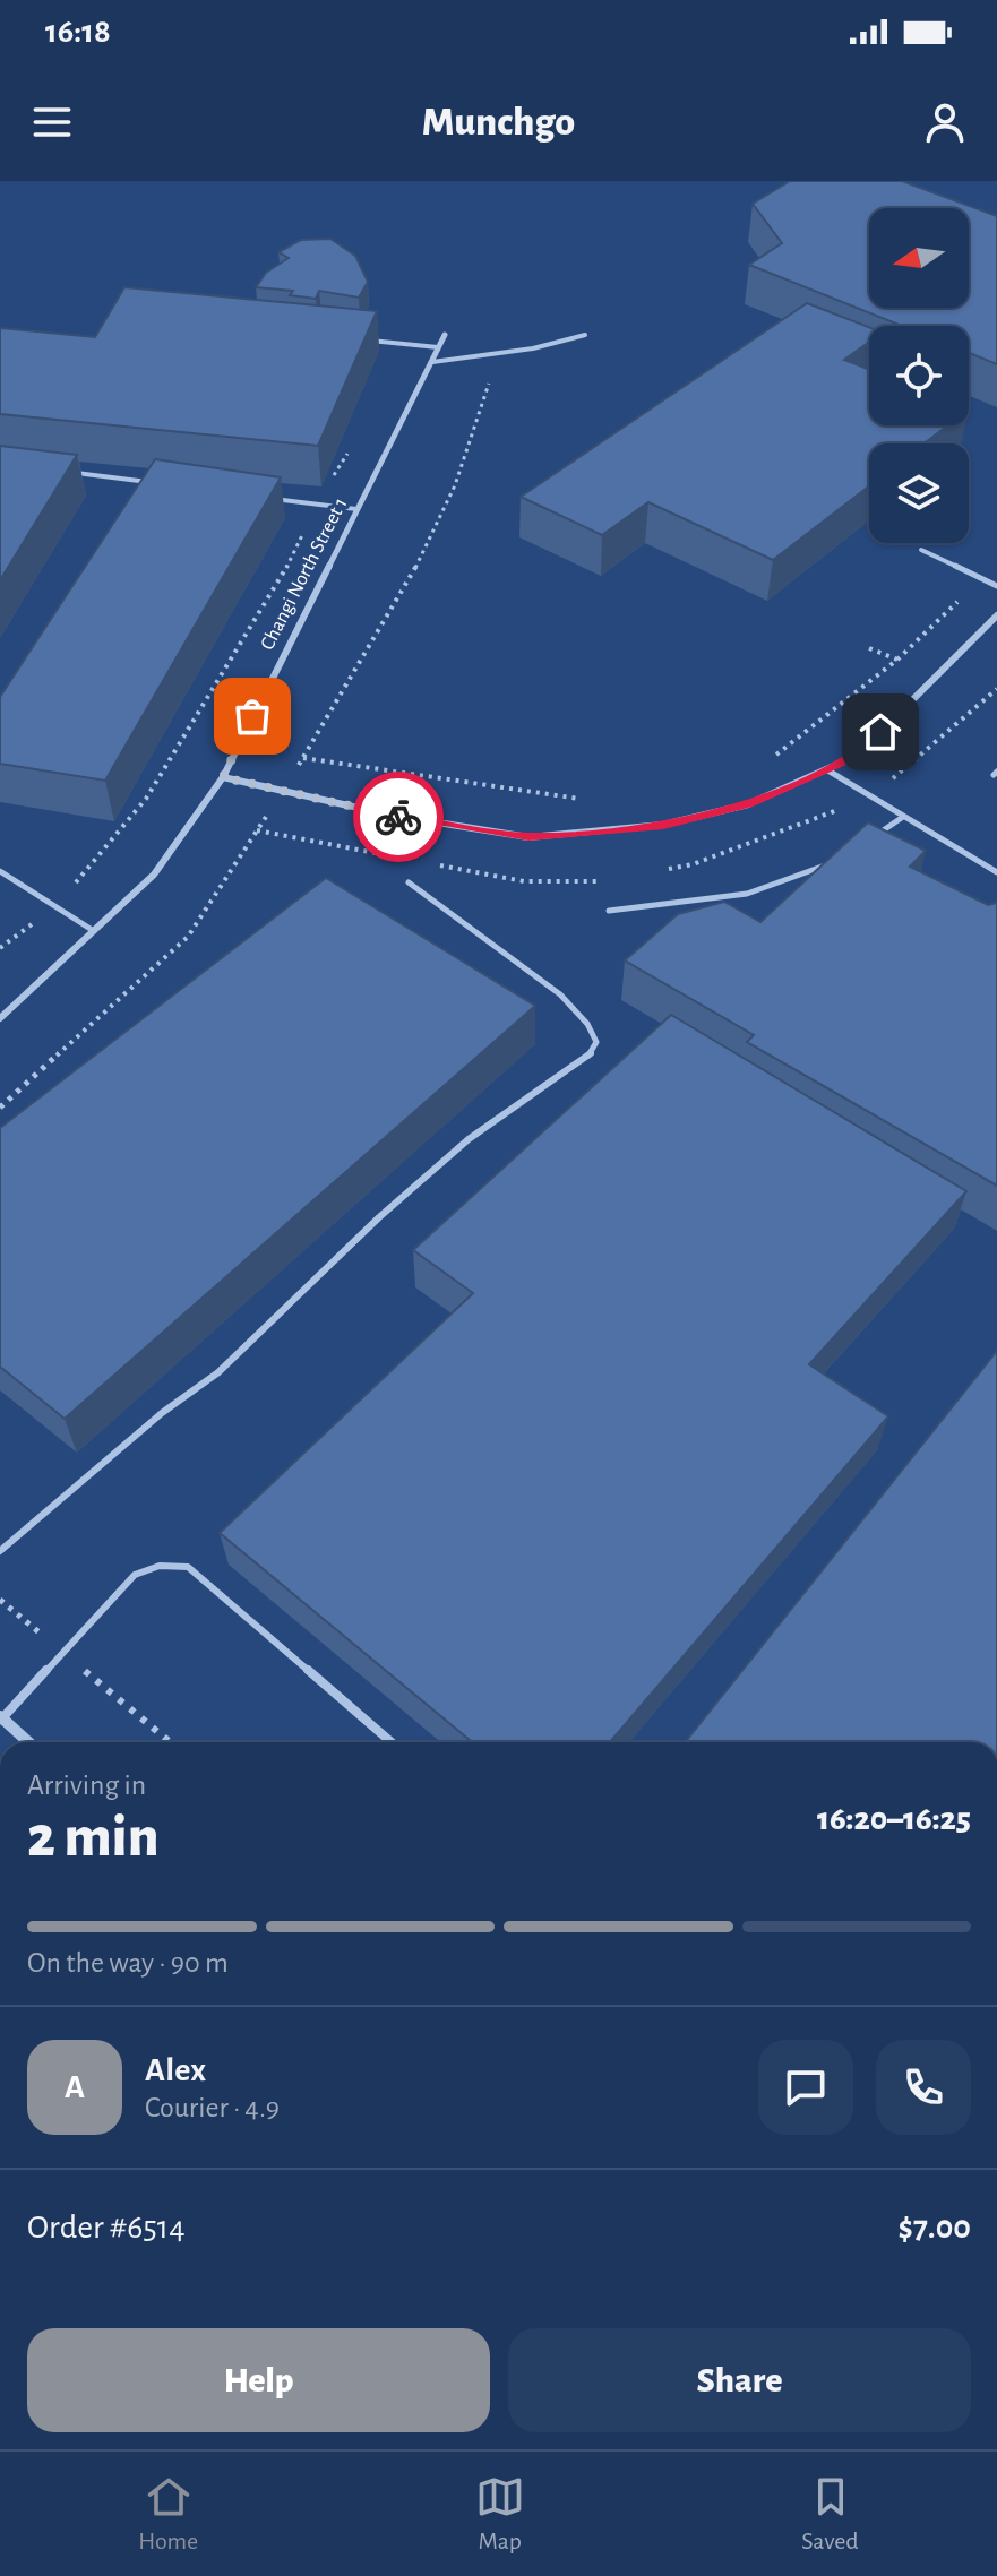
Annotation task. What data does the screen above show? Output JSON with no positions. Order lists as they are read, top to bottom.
{
  "streets": {
    "street": ["Changi North Street 1"]
  },
  "north": "left",
  "page": {
    "status": "16:18",
    "header": "Munchgo",
    "heading": ["2 min", "Arriving in", "16:20–16:25"],
    "panel": [
      "Alex",
      "Courier · 4.9",
      "Order #6514",
      "$7.00"
    ],
    "bar": "On the way · 90 m",
    "round": "A",
    "buttons": ["Help", "Share"],
    "tabs": ["Home", "Map", "Saved"]
  }
}
